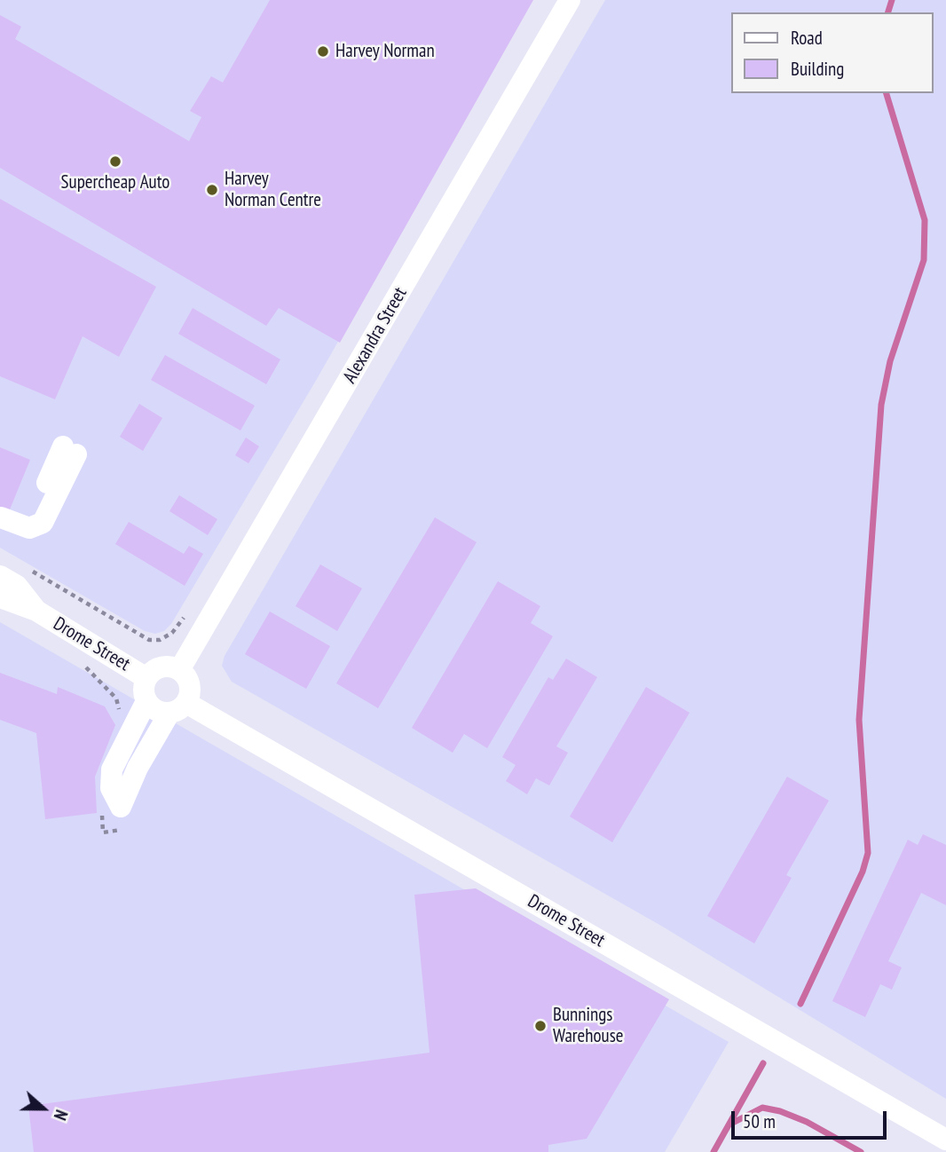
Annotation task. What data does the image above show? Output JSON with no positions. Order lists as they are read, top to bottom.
{
  "streets": {
    "street": ["Alexandra Street", "Drome Street"]
  },
  "crossings": [
    ["Alexandra Street", "Drome Street"]
  ],
  "places": [
    "Harvey Norman",
    "Supercheap Auto",
    "Harvey Norman Centre",
    "Bunnings Warehouse"
  ],
  "legend": ["Road", "Building"],
  "scale_bar": "50 m",
  "north": "right"
}
